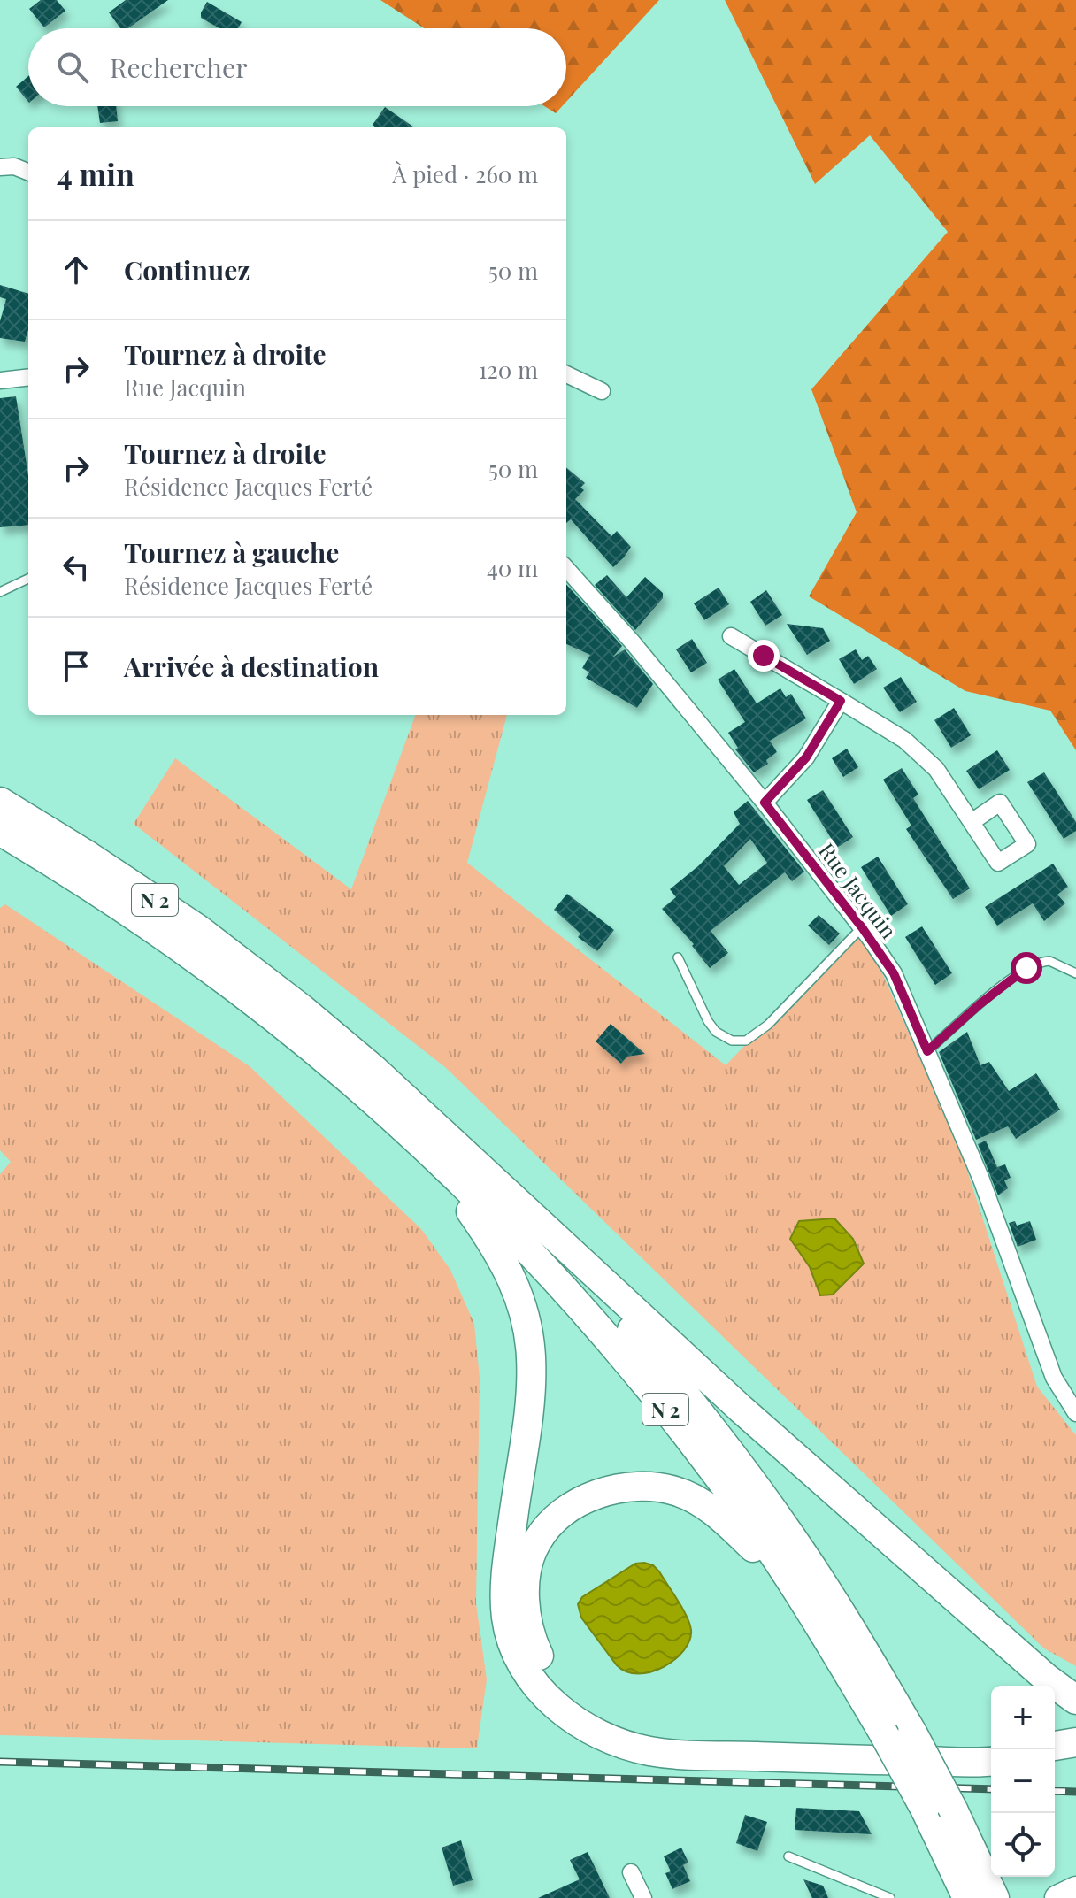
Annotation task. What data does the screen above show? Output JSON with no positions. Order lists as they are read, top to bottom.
{
  "streets": {
    "highway": ["N 2"],
    "street": ["Rue Jacquin"]
  },
  "page": {
    "search": "Rechercher",
    "heading": ["4 min", "À pied · 260 m"],
    "list": [
      ["Continuez", "50 m"],
      ["Tournez à droite", "Rue Jacquin", "120 m"],
      ["Tournez à droite", "Résidence Jacques Ferté", "50 m"],
      ["Tournez à gauche", "Résidence Jacques Ferté", "40 m"],
      "Arrivée à destination"
    ],
    "map_buttons": ["+", "−"]
  }
}
